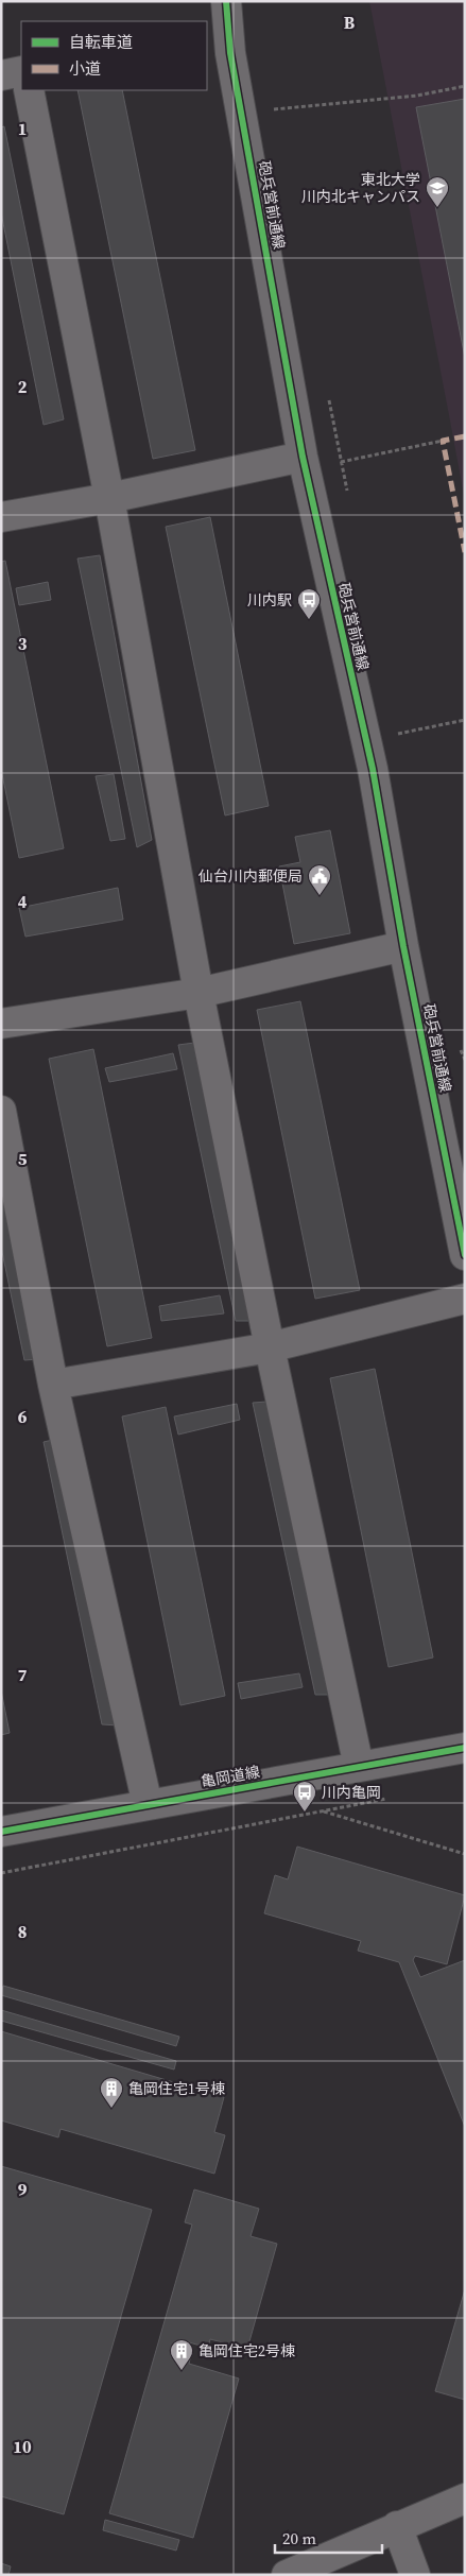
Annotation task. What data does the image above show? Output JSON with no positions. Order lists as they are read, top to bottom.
{
  "streets": {
    "street": ["砲兵営前通線", "亀岡道線"]
  },
  "places": {
    "school or university": ["東北大学 川内北キャンパス"],
    "bus stop": ["川内駅", "川内亀岡"],
    "public building": ["仙台川内郵便局"],
    "building": ["亀岡住宅1号棟", "亀岡住宅2号棟"]
  },
  "legend": ["自転車道", "小道"],
  "scale_bar": "20 m",
  "grid": {
    "columns": ["B"],
    "rows": [
      "1",
      "2",
      "3",
      "4",
      "5",
      "6",
      "7",
      "8",
      "9",
      "10"
    ]
  }
}
